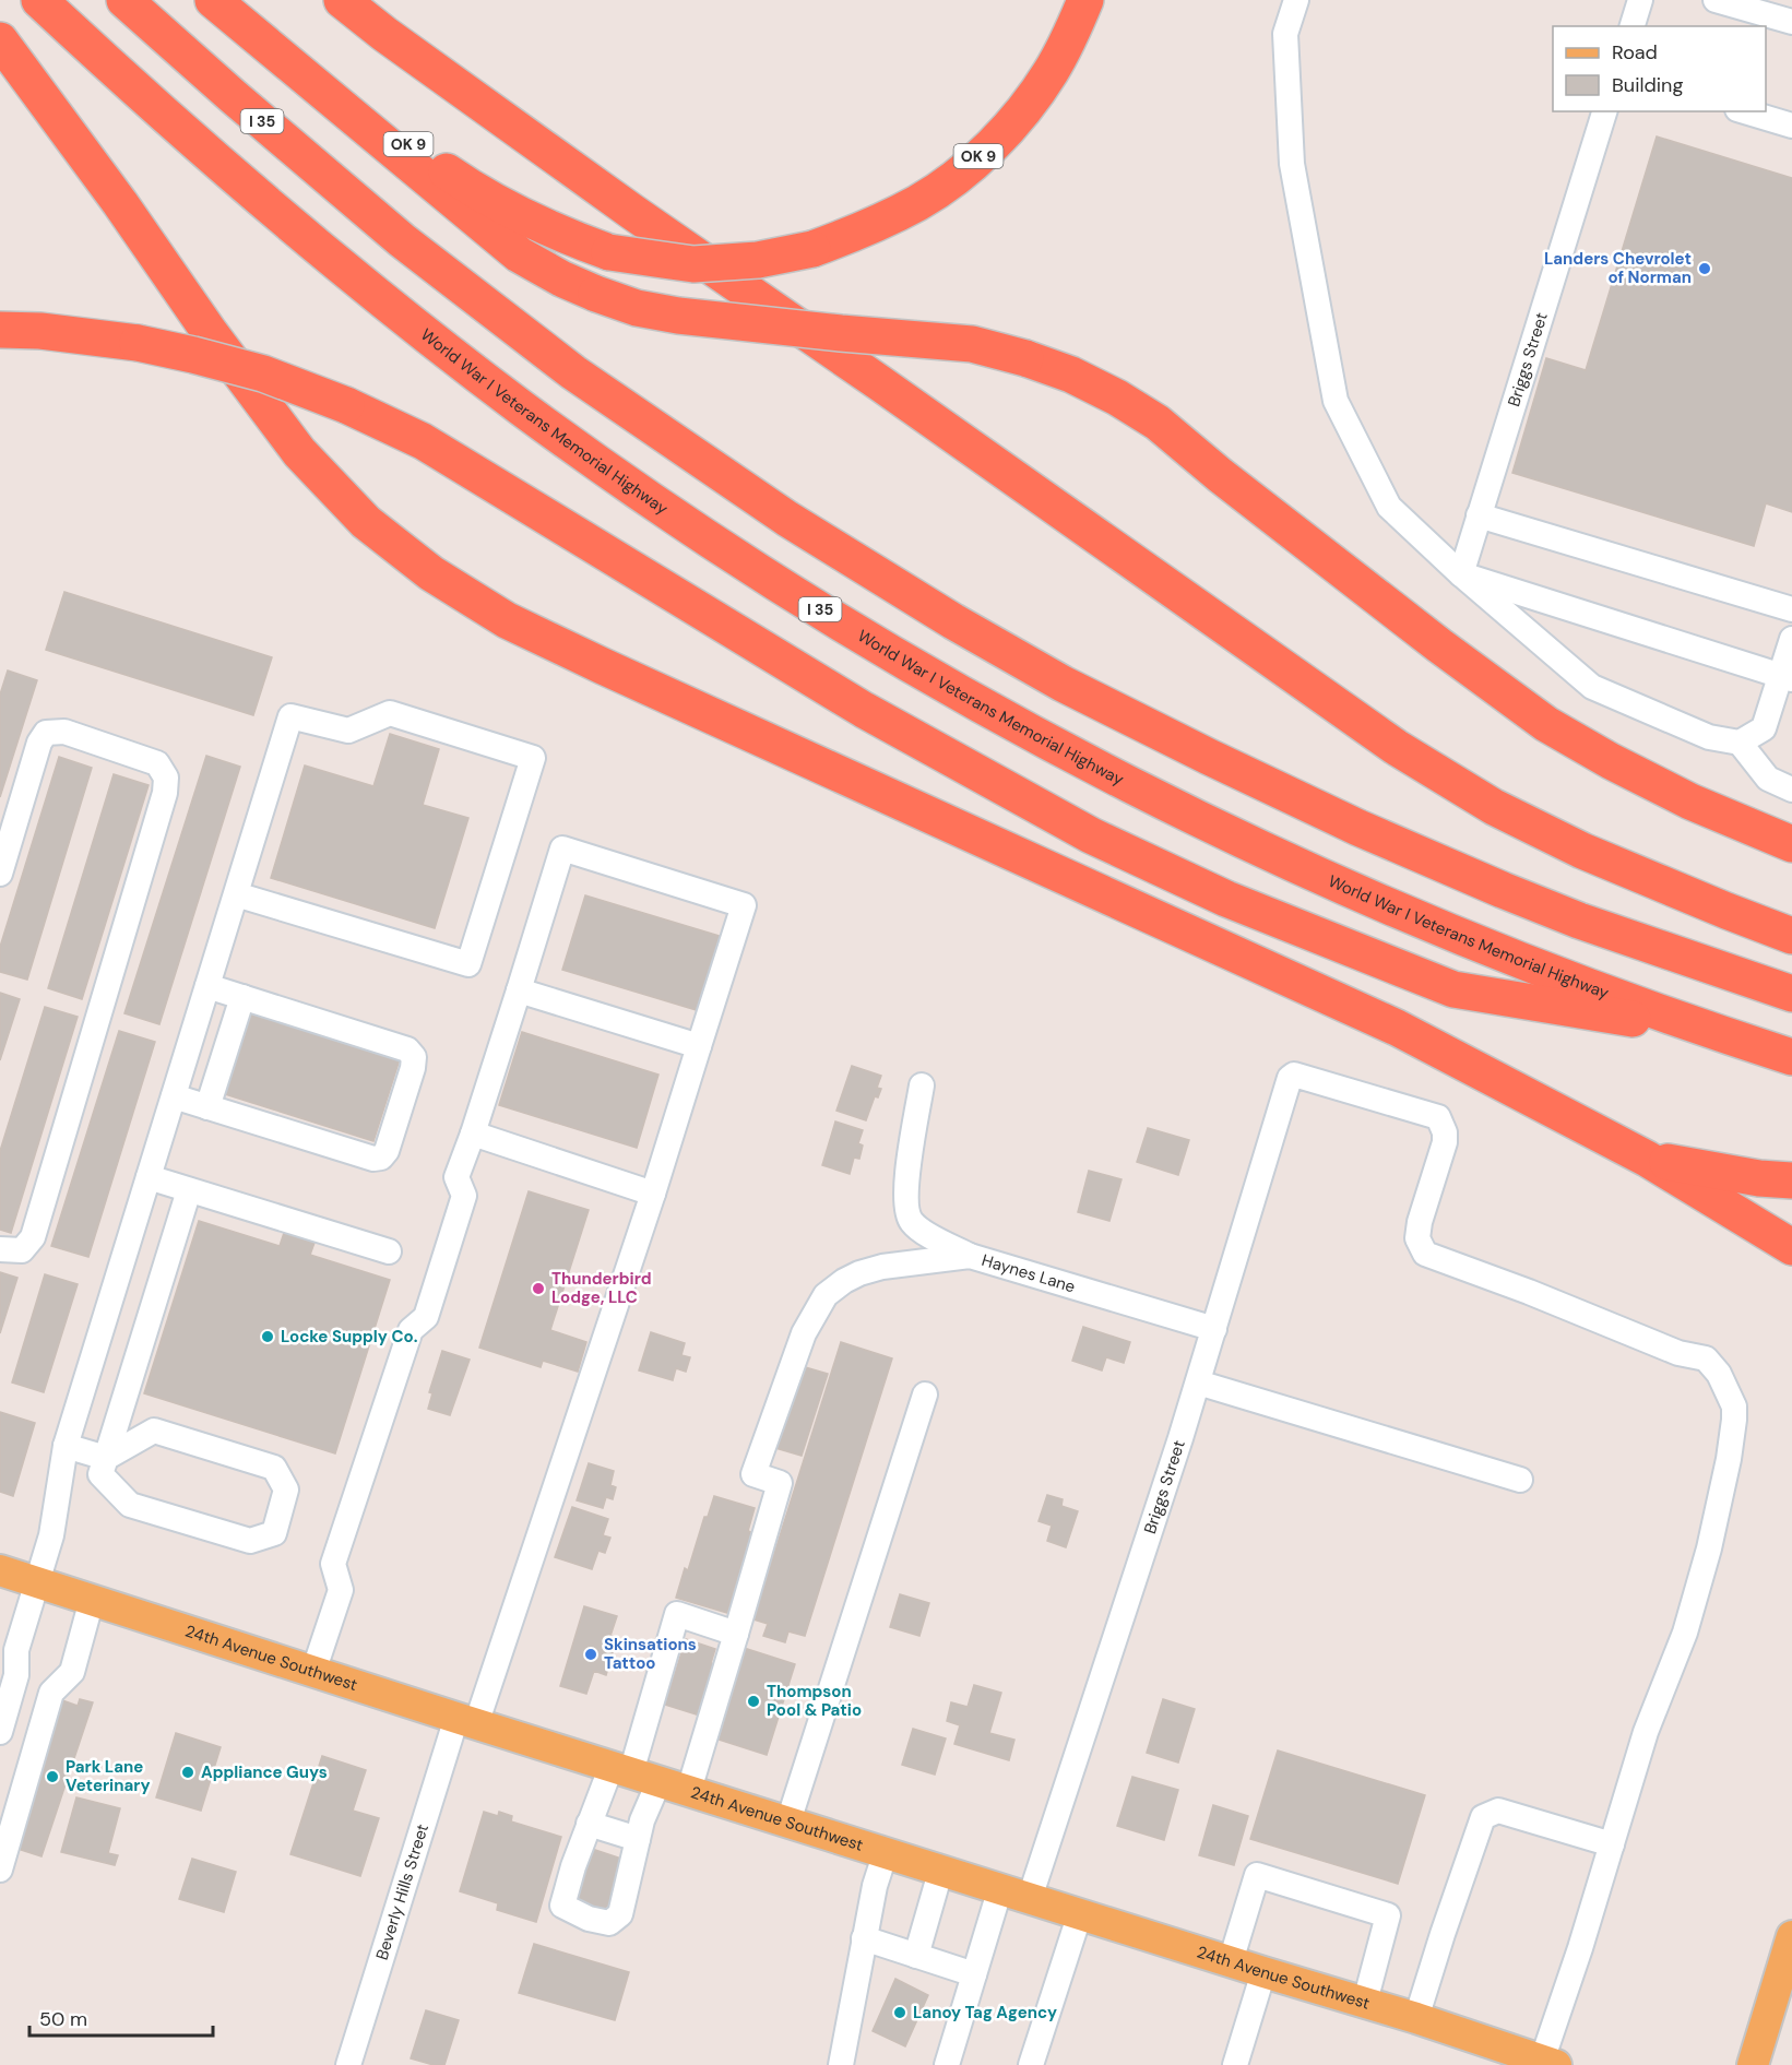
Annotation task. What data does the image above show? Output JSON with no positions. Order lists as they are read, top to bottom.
{
  "streets": {
    "highway": ["I 35", "OK 9", "World War I Veterans Memorial Highway"],
    "main road": ["24th Avenue Southwest"],
    "street": ["Briggs Street", "Haynes Lane", "Beverly Hills Street"]
  },
  "crossings": [
    ["Briggs Street", "Haynes Lane"],
    ["Briggs Street", "24th Avenue Southwest"],
    ["24th Avenue Southwest", "Beverly Hills Street"]
  ],
  "places": [
    "Landers Chevrolet of Norman",
    "Thunderbird Lodge, LLC",
    "Locke Supply Co.",
    "Skinsations Tattoo",
    "Thompson Pool & Patio",
    "Appliance Guys",
    "Park Lane Veterinary",
    "Lanoy Tag Agency"
  ],
  "legend": ["Road", "Building"],
  "scale_bar": "50 m"
}
